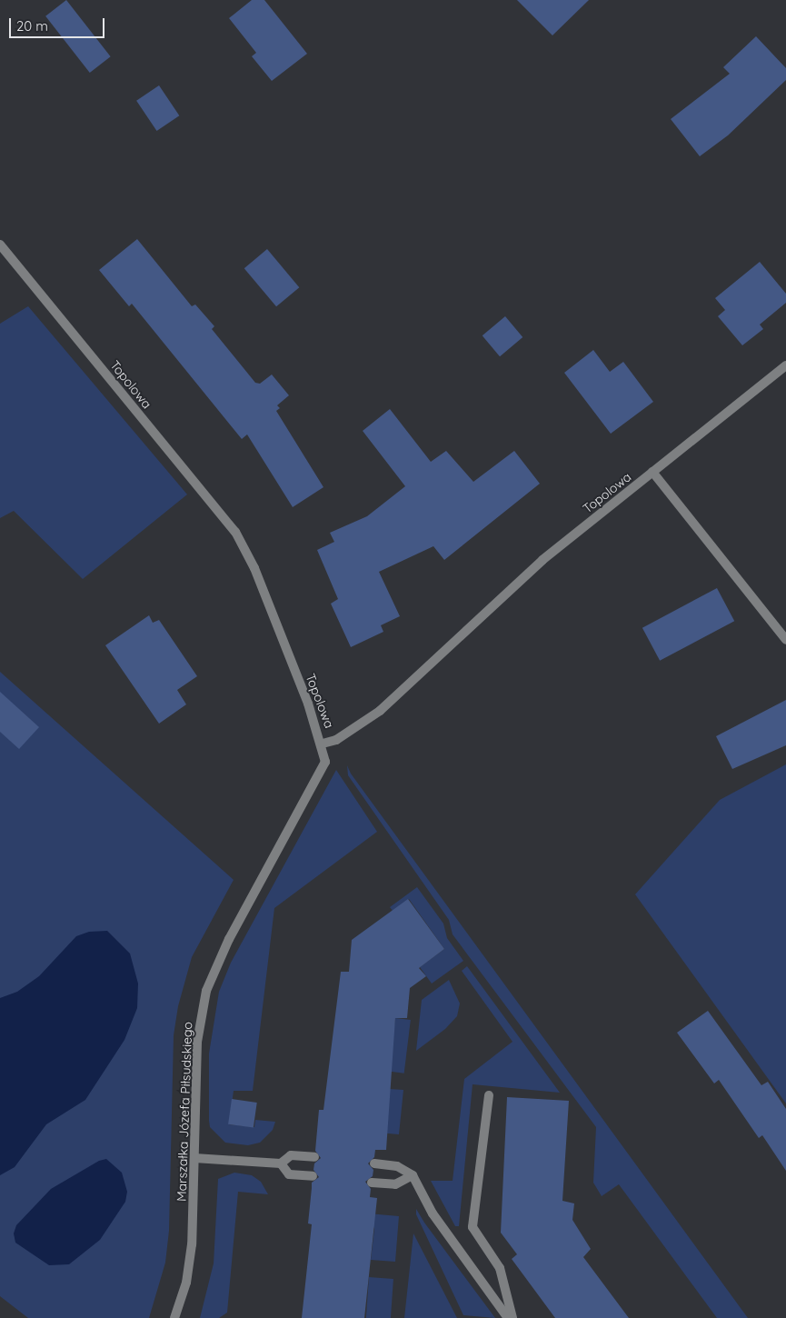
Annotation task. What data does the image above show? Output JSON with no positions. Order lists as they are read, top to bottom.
{
  "streets": {
    "street": ["Topolowa", "Marszałka Józefa Piłsudskiego"]
  },
  "crossings": [
    ["Topolowa", "Marszałka Józefa Piłsudskiego"]
  ],
  "scale_bar": "20 m"
}
